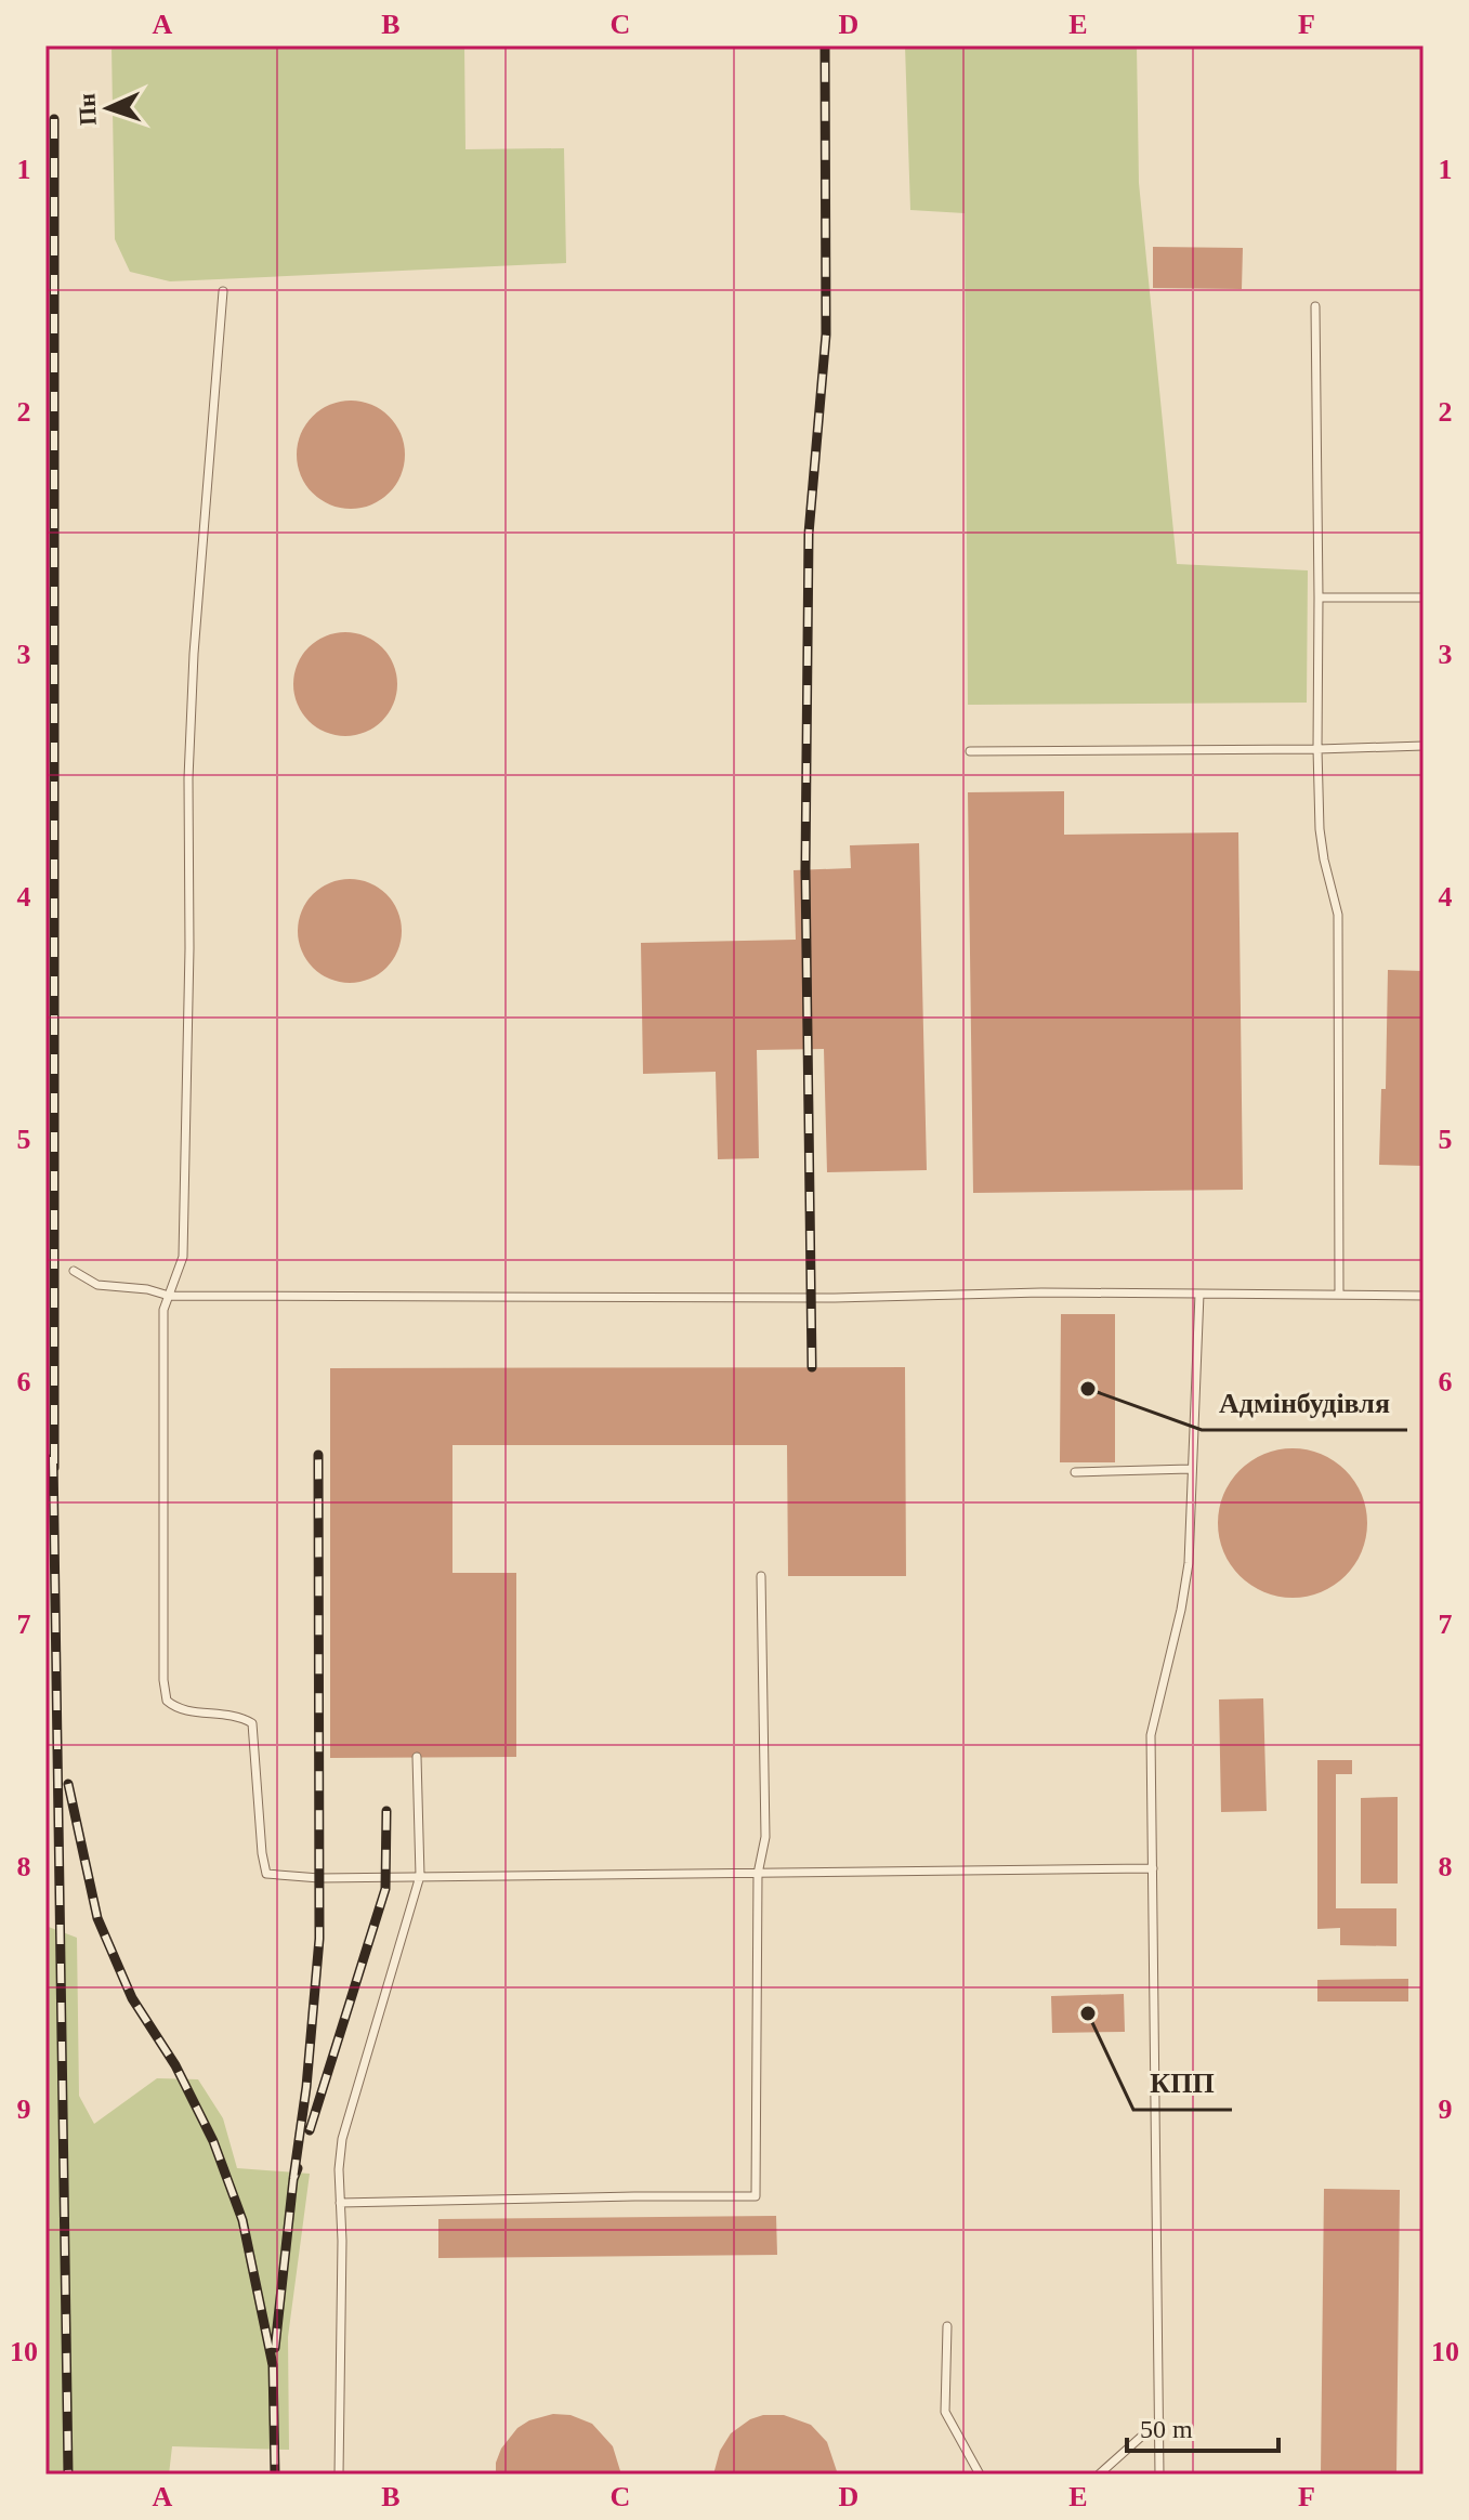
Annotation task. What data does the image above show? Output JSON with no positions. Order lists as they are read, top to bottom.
{
  "places": ["Адмінбудівля", "КПП"],
  "scale_bar": "50 m",
  "north": "left",
  "grid": {
    "columns": [
      "A",
      "B",
      "C",
      "D",
      "E",
      "F"
    ],
    "rows": [
      "1",
      "2",
      "3",
      "4",
      "5",
      "6",
      "7",
      "8",
      "9",
      "10"
    ]
  }
}
